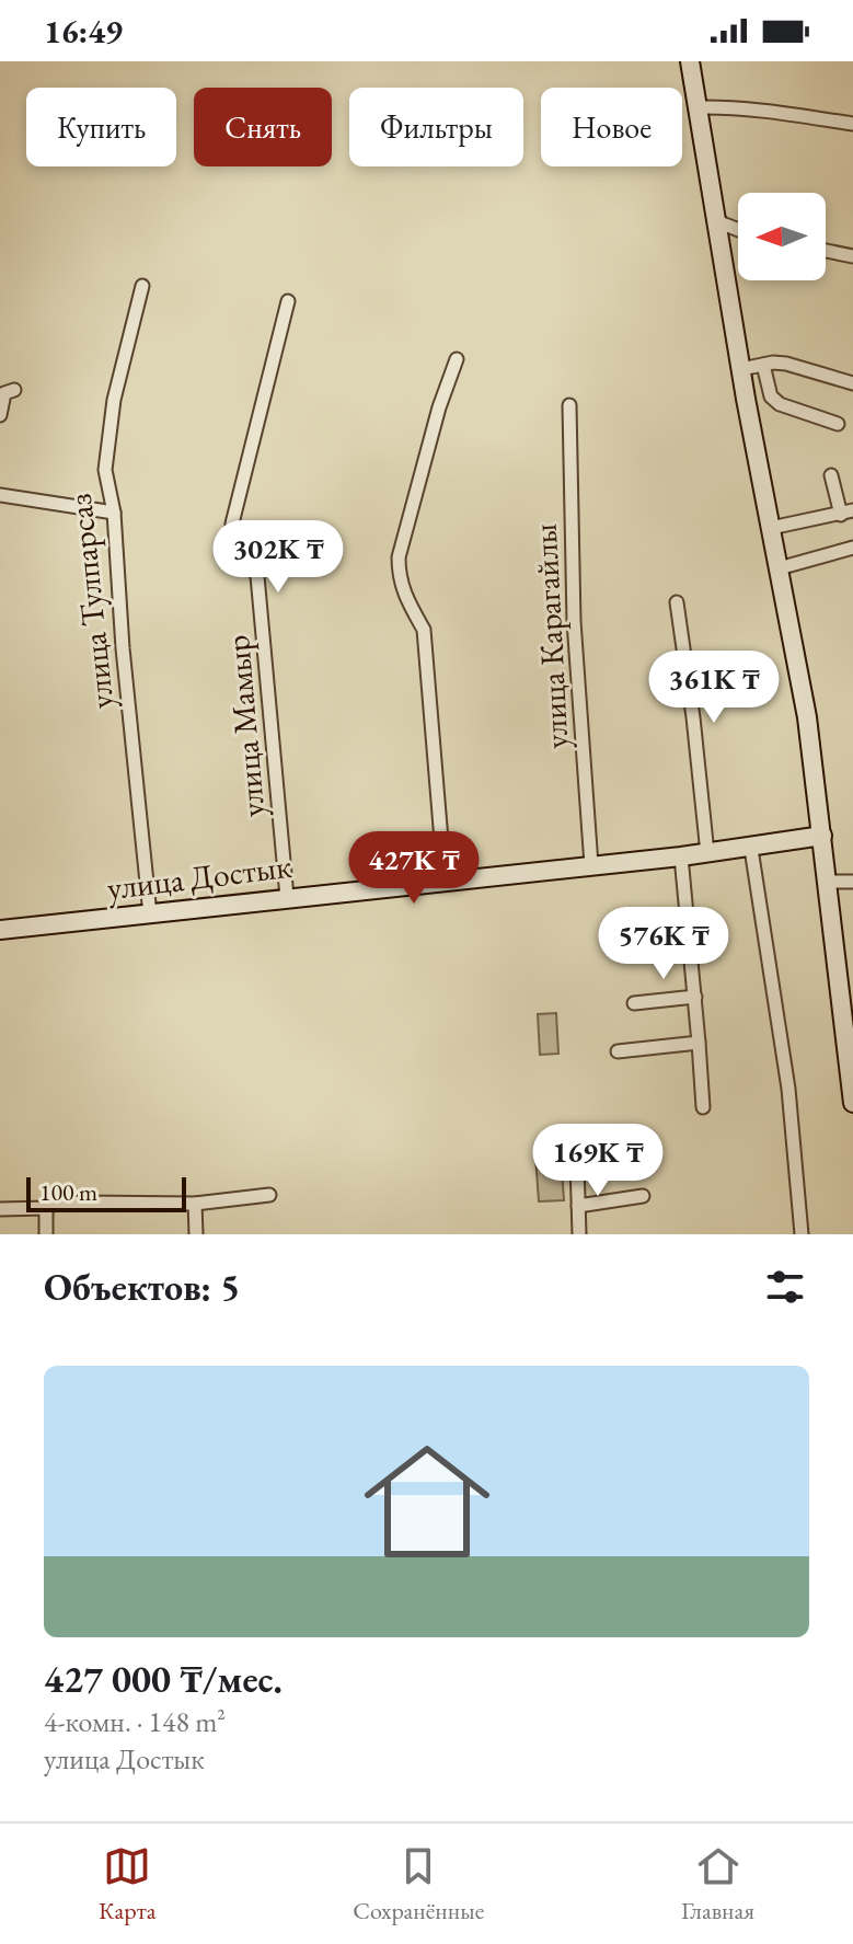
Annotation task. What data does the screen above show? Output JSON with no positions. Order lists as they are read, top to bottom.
{
  "streets": {
    "main road": ["улица Достык"],
    "street": ["улица Тулпарсаз", "улица Карагайлы", "улица Мамыр"]
  },
  "crossings": [
    ["улица Тулпарсаз", "улица Достык"],
    ["улица Карагайлы", "улица Достык"],
    ["улица Мамыр", "улица Достык"]
  ],
  "scale_bar": "100 m",
  "north": "left",
  "page": {
    "status": "16:49",
    "chip": [
      "Купить",
      "Снять",
      "Фильтры",
      "Новое"
    ],
    "price": [
      "302K ₸",
      "361K ₸",
      "427K ₸",
      "576K ₸",
      "169K ₸"
    ],
    "scale": "100 m",
    "heading": "Объектов: 5",
    "list": [
      {
        "name": "427 000 ₸/мес.",
        "note": "4-комн. · 148 m² · улица Достык"
      }
    ],
    "tabs": ["Карта", "Сохранённые", "Главная"]
  }
}
